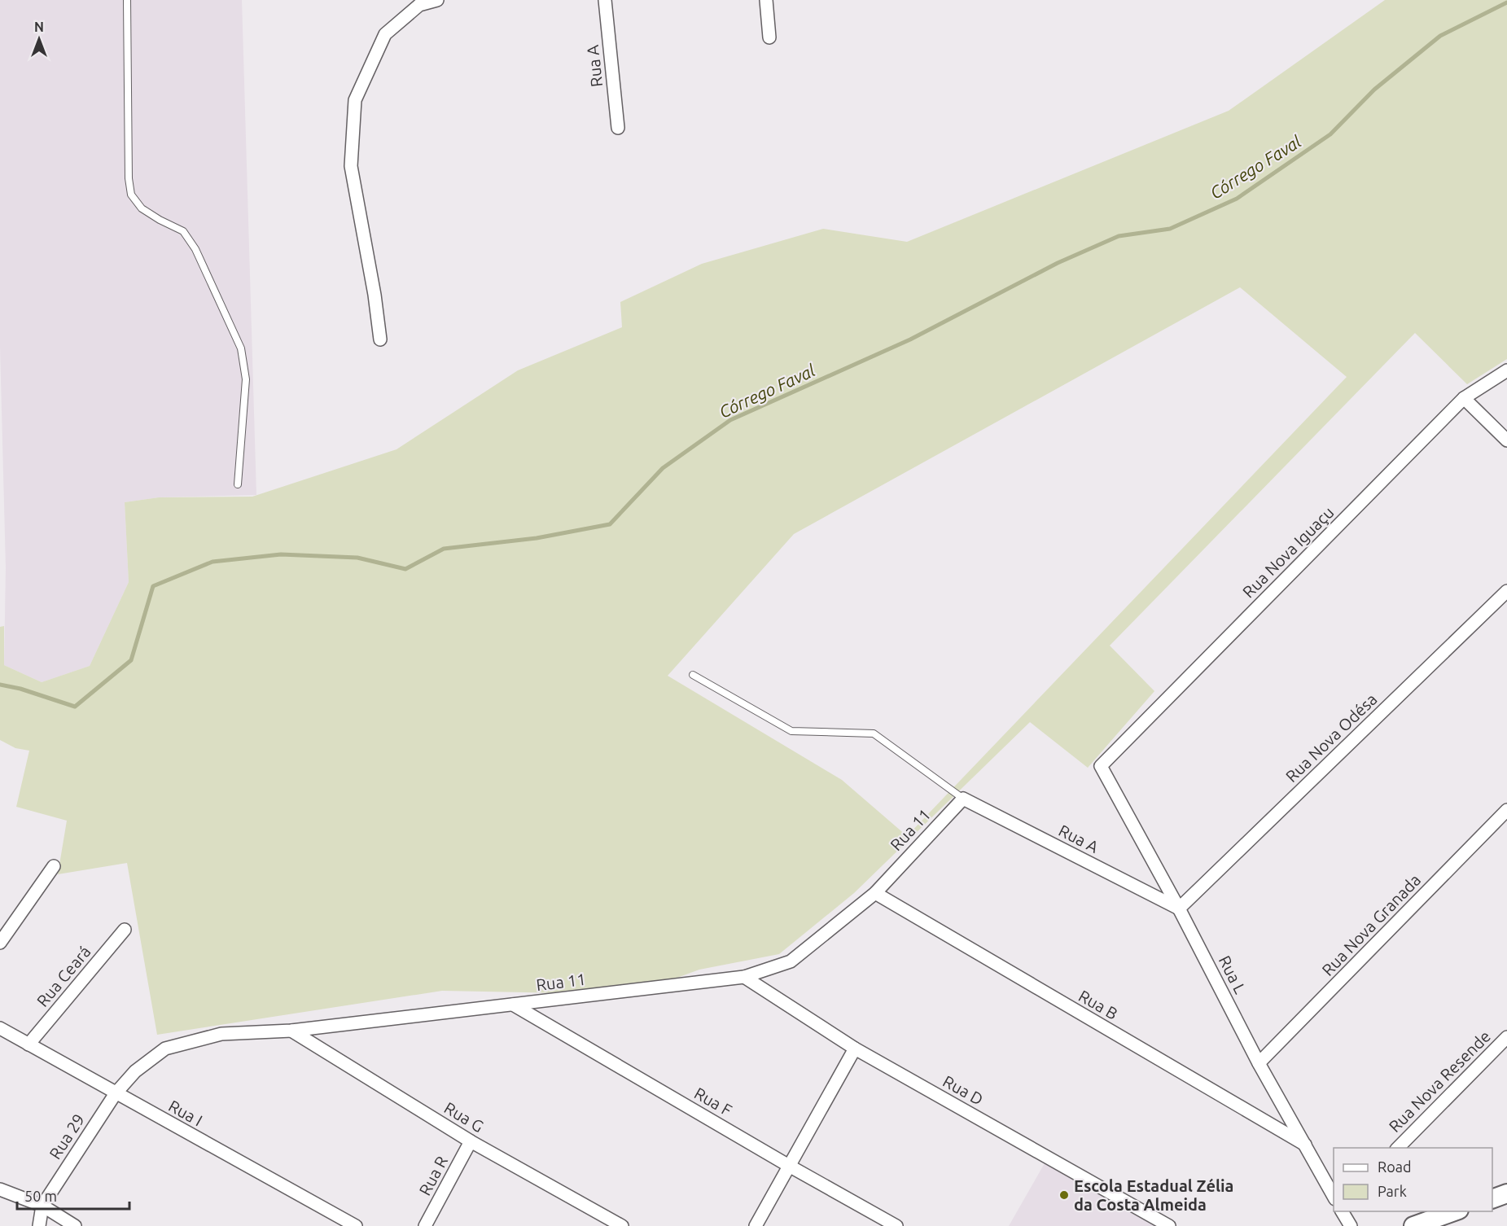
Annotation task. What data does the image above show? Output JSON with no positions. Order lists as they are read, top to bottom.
{
  "streets": {
    "street": [
      "Rua A",
      "Rua Nova Iguaçu",
      "Rua Nova Odésa",
      "Rua 11",
      "Rua Nova Granada",
      "Rua L",
      "Rua Ceará",
      "Rua B",
      "Rua Nova Resende",
      "Rua D",
      "Rua F",
      "Rua I",
      "Rua G",
      "Rua 29",
      "Rua R"
    ]
  },
  "crossings": [
    ["Rua A", "Rua Nova Odésa"],
    ["Rua A", "Rua 11"],
    ["Rua A", "Rua L"],
    ["Rua Nova Iguaçu", "Rua L"],
    ["Rua Nova Odésa", "Rua L"],
    ["Rua 11", "Rua B"],
    ["Rua 11", "Rua D"],
    ["Rua 11", "Rua F"],
    ["Rua 11", "Rua I"],
    ["Rua 11", "Rua G"],
    ["Rua 11", "Rua 29"],
    ["Rua Nova Granada", "Rua L"],
    ["Rua L", "Rua B"],
    ["Rua Ceará", "Rua I"],
    ["Rua I", "Rua 29"],
    ["Rua G", "Rua R"]
  ],
  "water": ["Córrego Faval"],
  "places": ["Escola Estadual Zélia da Costa Almeida"],
  "legend": ["Road", "Park"],
  "scale_bar": "50 m",
  "north": "top"
}
